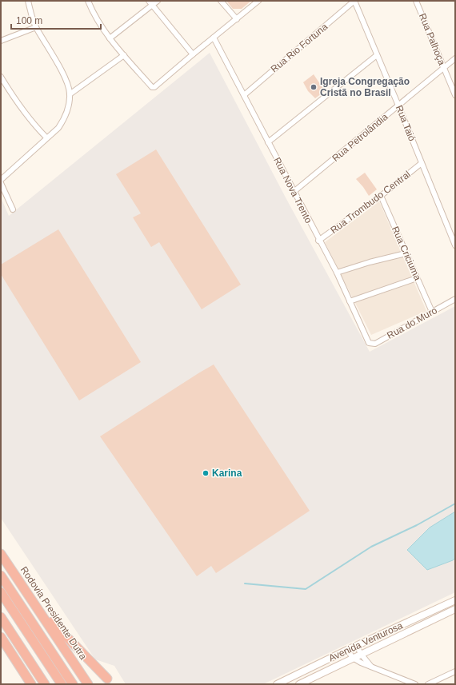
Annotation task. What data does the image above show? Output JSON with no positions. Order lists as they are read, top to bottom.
{
  "streets": {
    "highway": ["Rodovia Presidente Dutra"],
    "street": [
      "Rua Palhoça",
      "Rua Rio Fortuna",
      "Rua Taió",
      "Rua Petrolândia",
      "Rua Nova Trento",
      "Rua Trombudo Central",
      "Rua Criciuma",
      "Rua do Muro",
      "Avenida Venturosa"
    ]
  },
  "crossings": [
    ["Rua Palhoça", "Rua Petrolândia"],
    ["Rua Rio Fortuna", "Rua Taió"],
    ["Rua Rio Fortuna", "Rua Nova Trento"],
    ["Rua Taió", "Rua Petrolândia"],
    ["Rua Taió", "Rua Trombudo Central"],
    ["Rua Petrolândia", "Rua Nova Trento"],
    ["Rua Nova Trento", "Rua Trombudo Central"],
    ["Rua Nova Trento", "Rua do Muro"],
    ["Rua Trombudo Central", "Rua Criciuma"],
    ["Rua Criciuma", "Rua do Muro"]
  ],
  "places": ["Igreja Congregação Cristã no Brasil", "Karina"],
  "scale_bar": "100 m"
}
